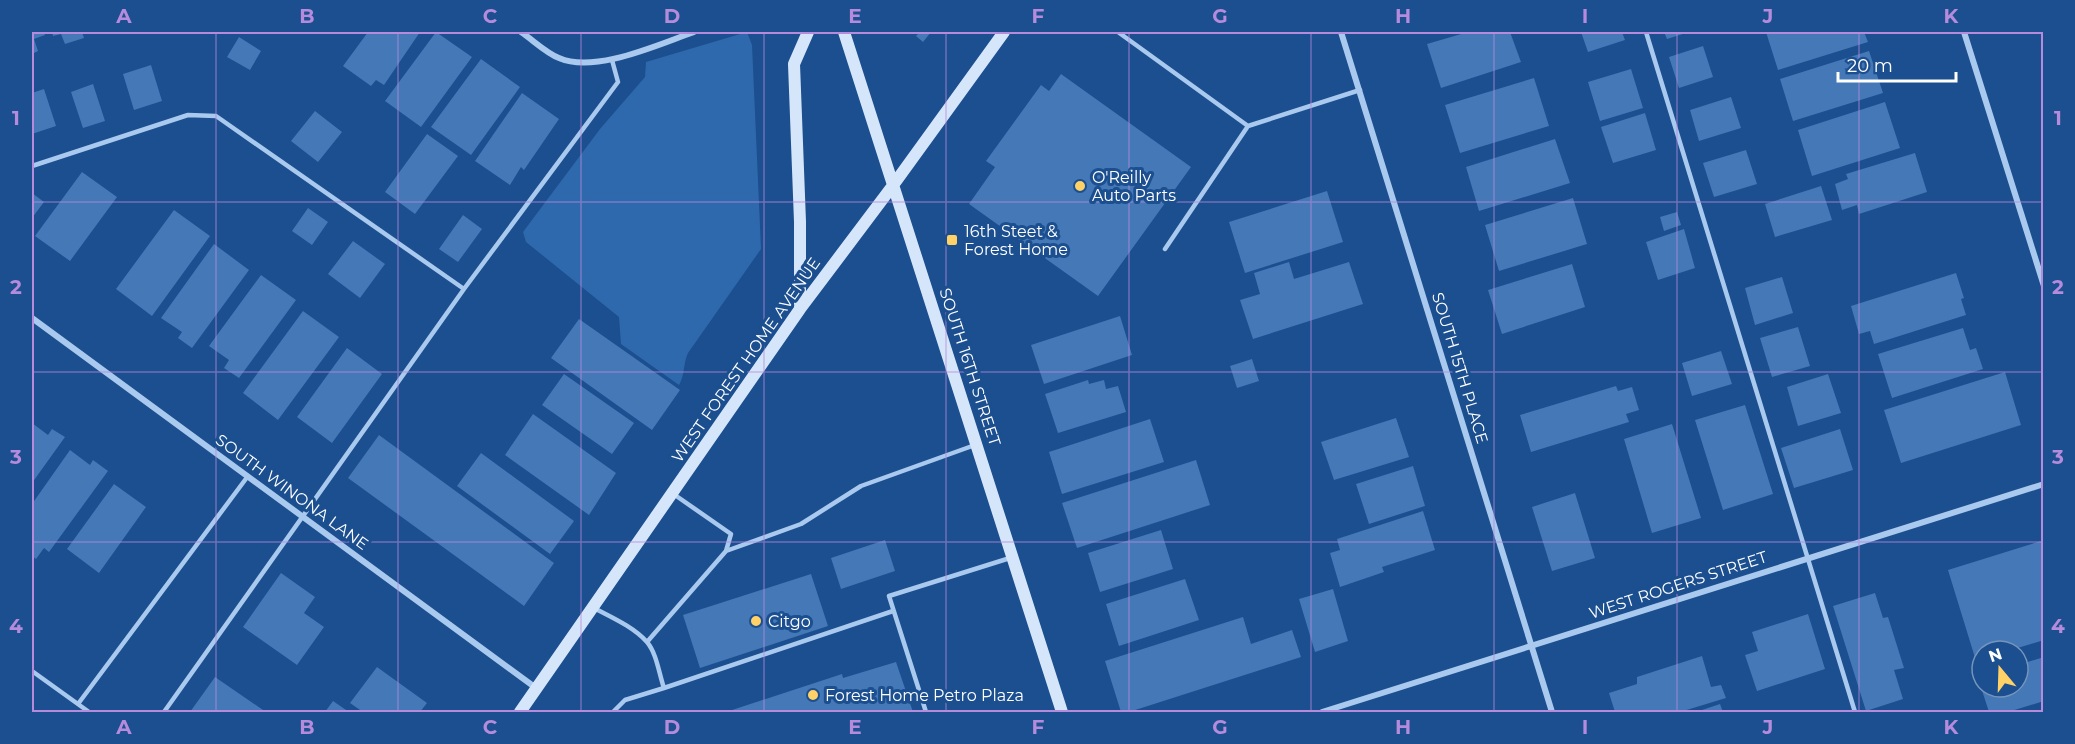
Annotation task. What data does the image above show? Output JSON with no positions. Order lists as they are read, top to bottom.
{
  "streets": {
    "main road": ["WEST FOREST HOME AVENUE", "SOUTH 16TH STREET"],
    "street": ["SOUTH 15TH PLACE", "SOUTH WINONA LANE", "WEST ROGERS STREET"]
  },
  "crossings": [
    ["WEST FOREST HOME AVENUE", "SOUTH 16TH STREET"],
    ["WEST FOREST HOME AVENUE", "SOUTH WINONA LANE"],
    ["SOUTH 15TH PLACE", "WEST ROGERS STREET"]
  ],
  "places": {
    "other": ["O'Reilly Auto Parts", "Citgo", "Forest Home Petro Plaza"],
    "transit": ["16th Steet & Forest Home"]
  },
  "scale_bar": "20 m",
  "north": "top",
  "grid": {
    "columns": [
      "A",
      "B",
      "C",
      "D",
      "E",
      "F",
      "G",
      "H",
      "I",
      "J",
      "K"
    ],
    "rows": [
      "1",
      "2",
      "3",
      "4"
    ]
  }
}
